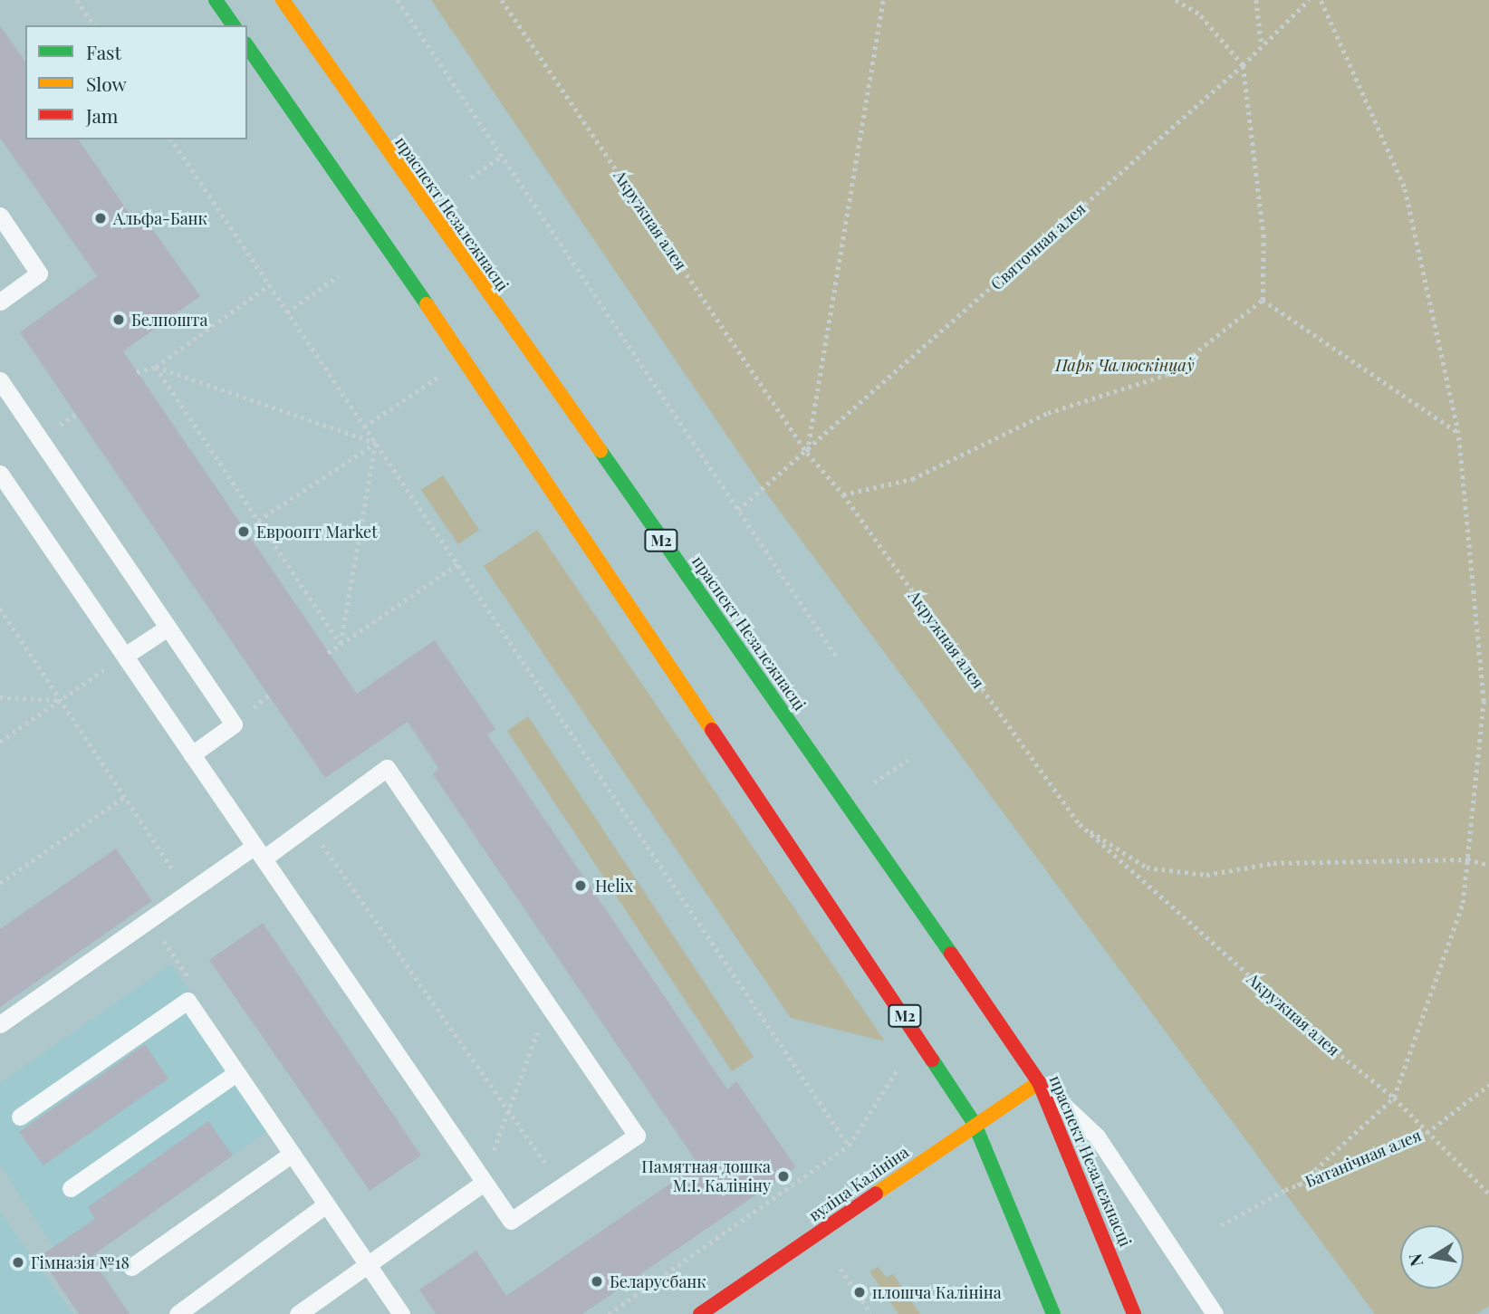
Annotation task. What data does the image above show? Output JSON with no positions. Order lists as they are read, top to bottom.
{
  "streets": {
    "main road": ["праспект Незалежнасці", "М2", "вуліца Калініна"],
    "path": ["Акружная алея", "Святочная алея", "Батанічная алея"]
  },
  "crossings": [
    ["праспект Незалежнасці", "вуліца Калініна"],
    ["Акружная алея", "Святочная алея"],
    ["Акружная алея", "Батанічная алея"],
    ["М2", "вуліца Калініна"]
  ],
  "parks": ["Парк Чалюскінцаў"],
  "places": [
    "Альфа-Банк",
    "Белпошта",
    "Евроопт Market",
    "Helix",
    "Памятная дошка М.І. Калініну",
    "Гімназія №18",
    "Беларусбанк",
    "плошча Калініна"
  ],
  "legend": ["Fast", "Slow", "Jam"],
  "north": "left"
}
